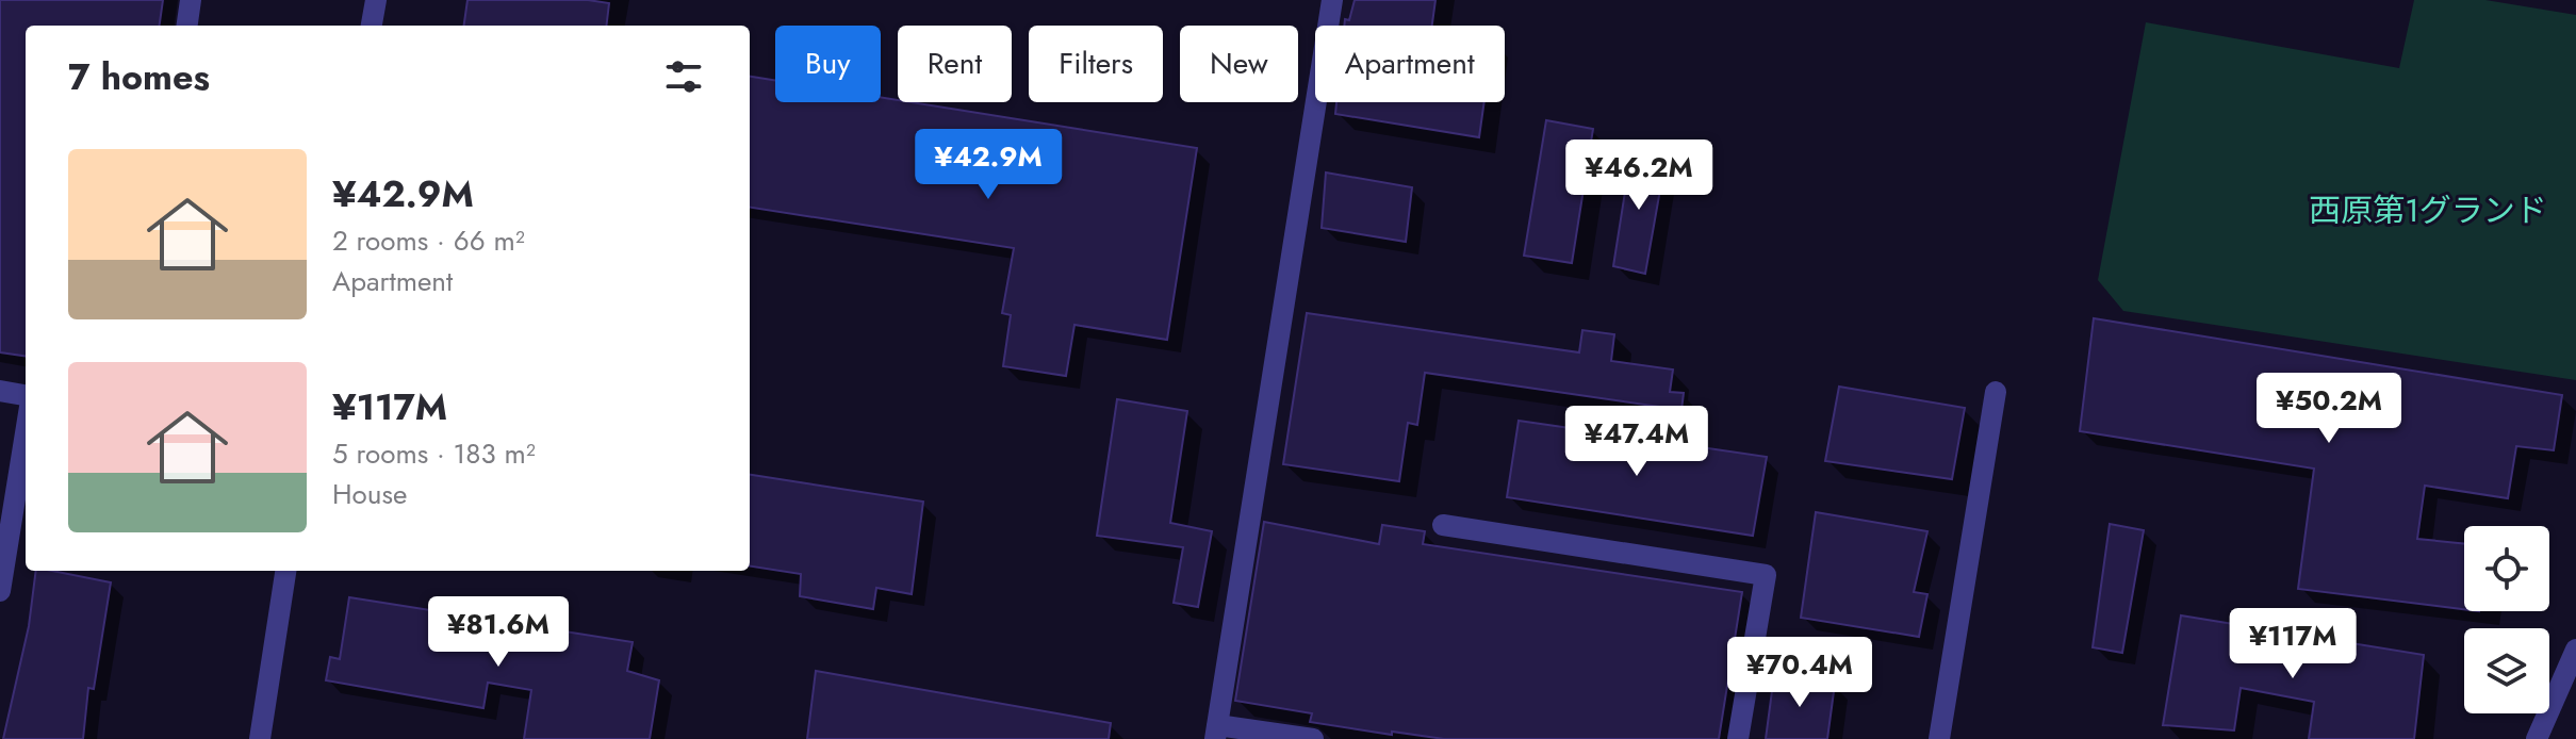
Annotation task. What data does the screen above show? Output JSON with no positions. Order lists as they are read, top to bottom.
{
  "parks": ["西原第1グランド"],
  "page": {
    "chip": [
      "Buy",
      "Rent",
      "Filters",
      "New",
      "Apartment"
    ],
    "heading": "7 homes",
    "list": [
      {
        "name": "¥42.9M",
        "note": "2 rooms · 66 m² · Apartment"
      },
      {
        "name": "¥117M",
        "note": "5 rooms · 183 m² · House"
      }
    ],
    "price": [
      "¥42.9M",
      "¥46.2M",
      "¥50.2M",
      "¥47.4M",
      "¥81.6M",
      "¥117M",
      "¥70.4M"
    ]
  }
}
